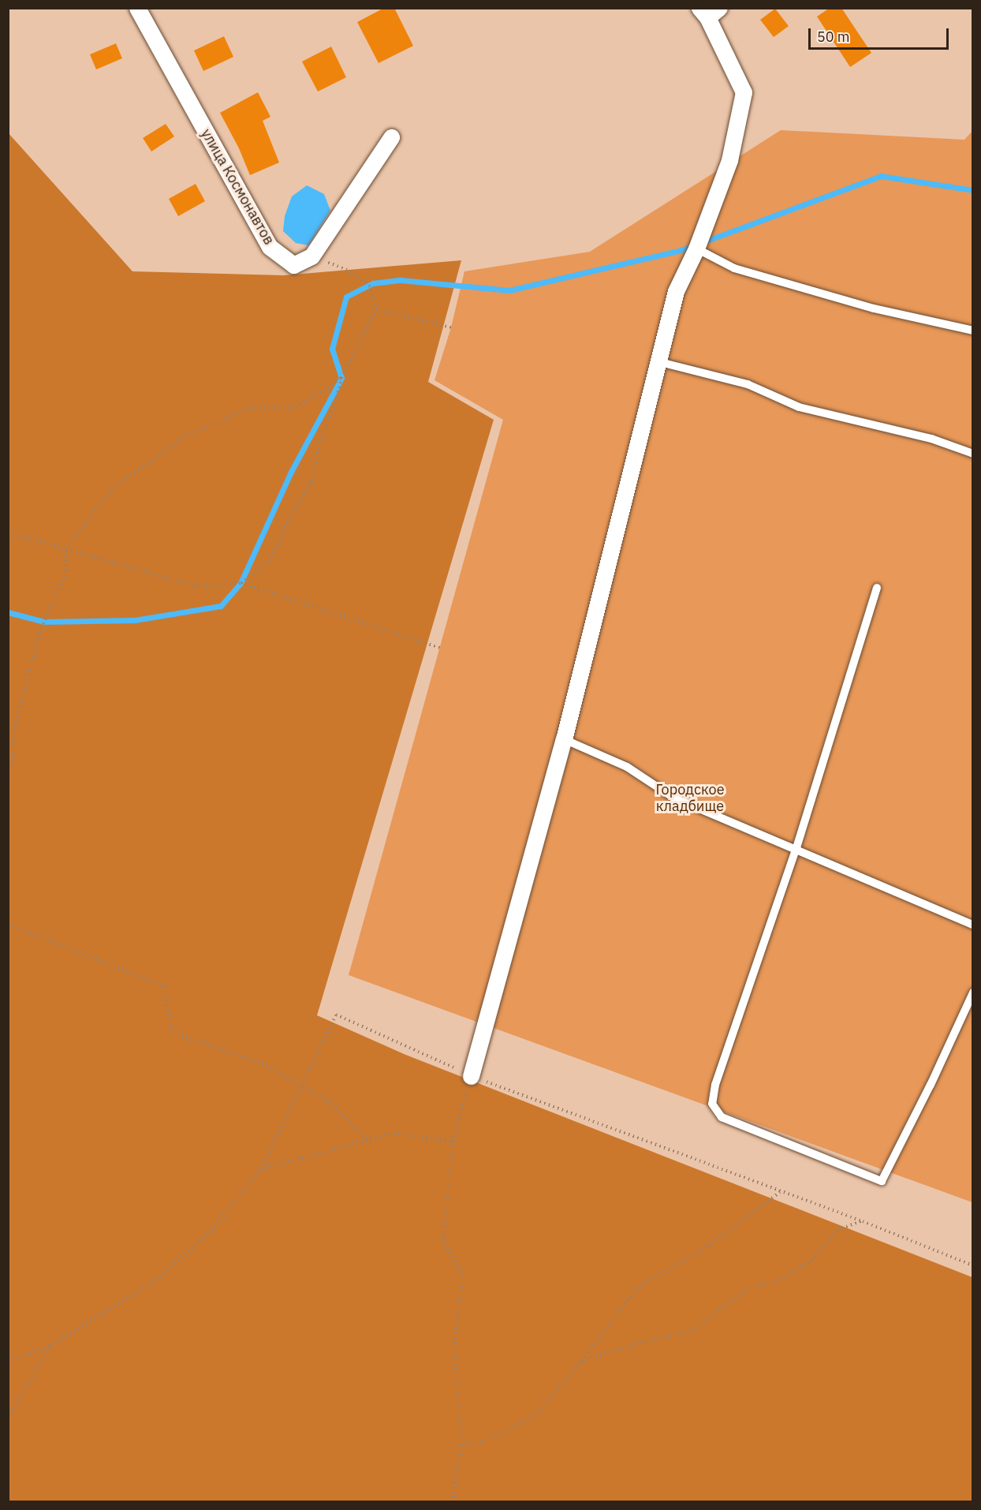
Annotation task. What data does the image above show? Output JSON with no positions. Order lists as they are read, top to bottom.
{
  "streets": {
    "street": ["улица Космонавтов"]
  },
  "parks": ["Городское кладбище"],
  "scale_bar": "50 m"
}
